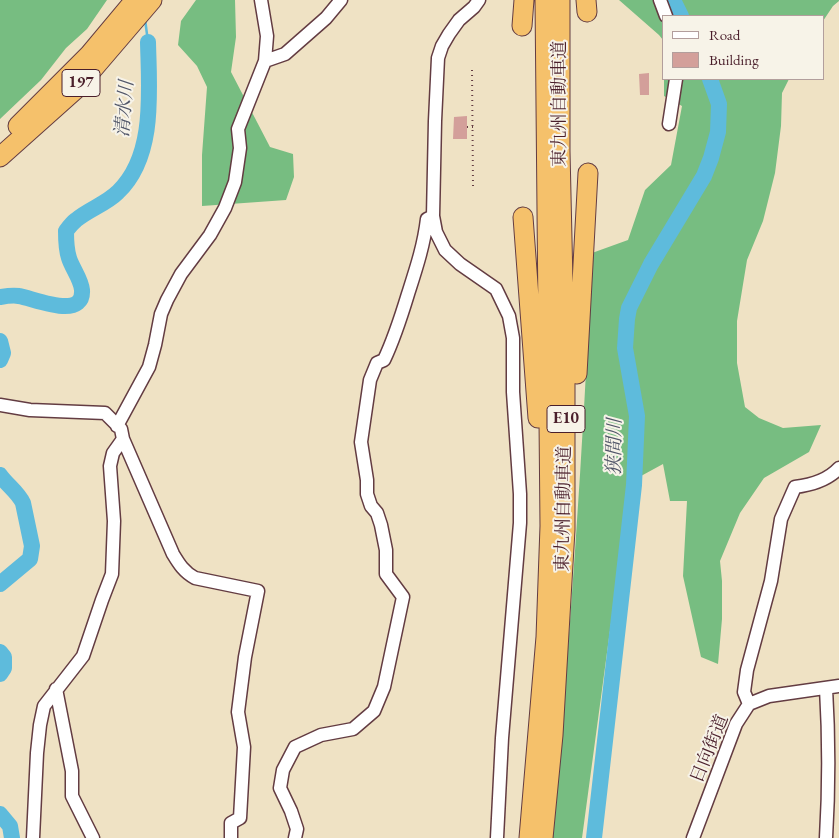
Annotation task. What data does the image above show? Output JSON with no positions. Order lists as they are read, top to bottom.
{
  "streets": {
    "highway": ["197", "東九州自動車道", "E10"],
    "street": ["日向街道"]
  },
  "water": ["清水川", "狭間川"],
  "legend": ["Road", "Building"]
}
